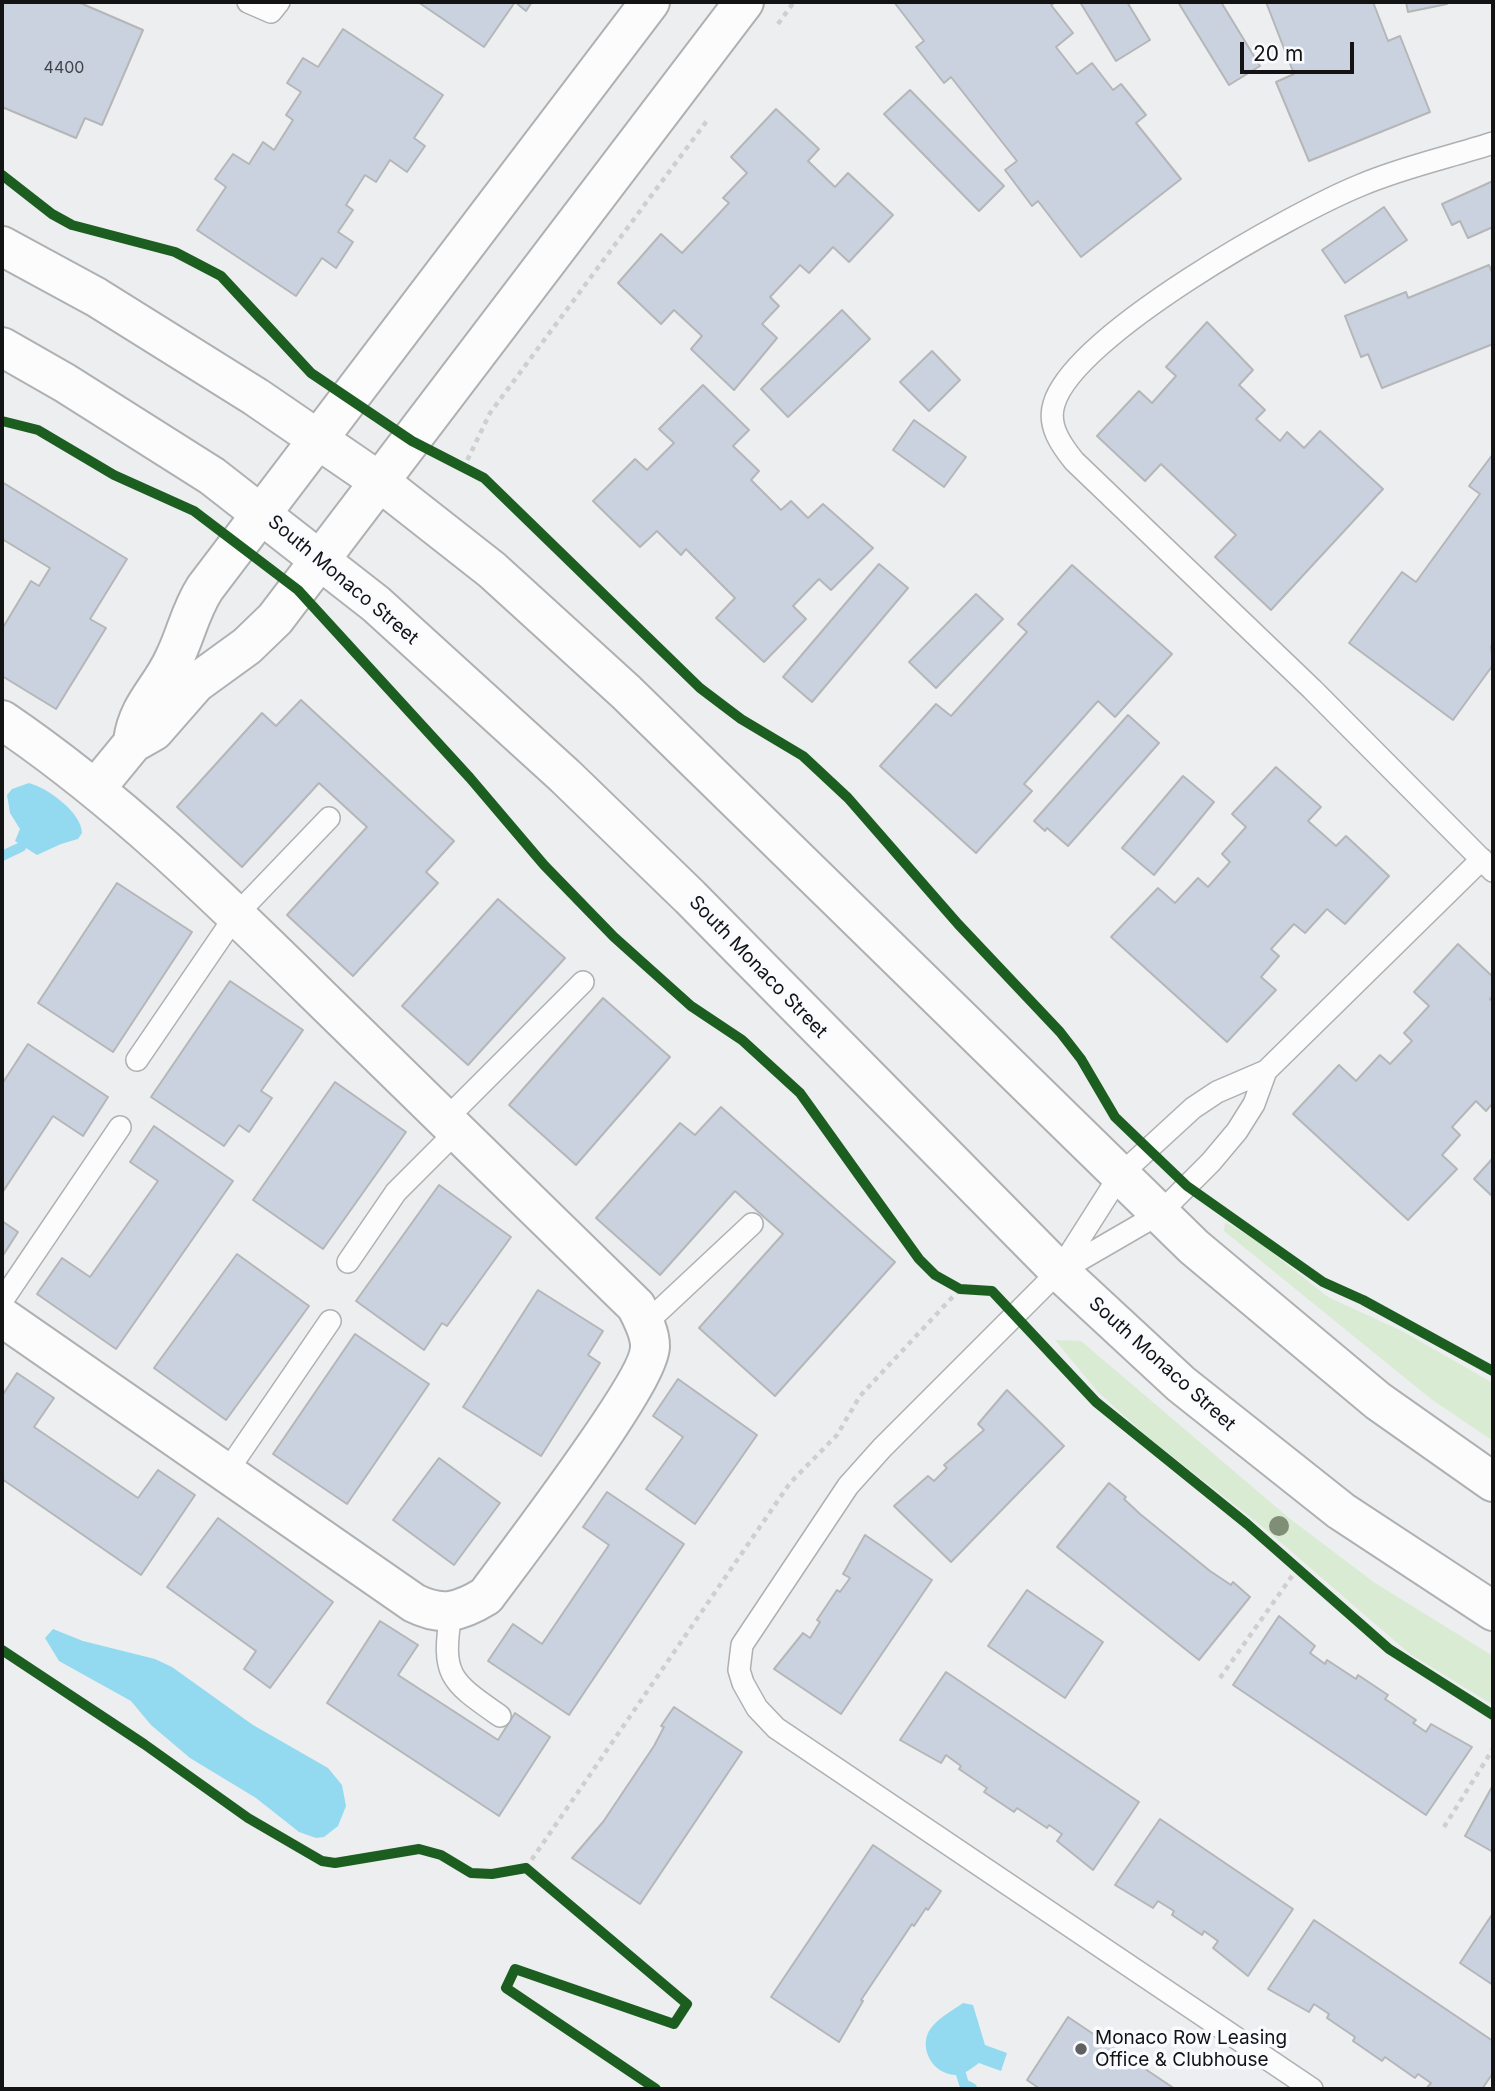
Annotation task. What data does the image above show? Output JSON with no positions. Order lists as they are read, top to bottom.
{
  "streets": {
    "main road": ["South Monaco Street"]
  },
  "places": ["Monaco Row Leasing Office & Clubhouse"],
  "house_numbers": ["4400"],
  "scale_bar": "20 m"
}
